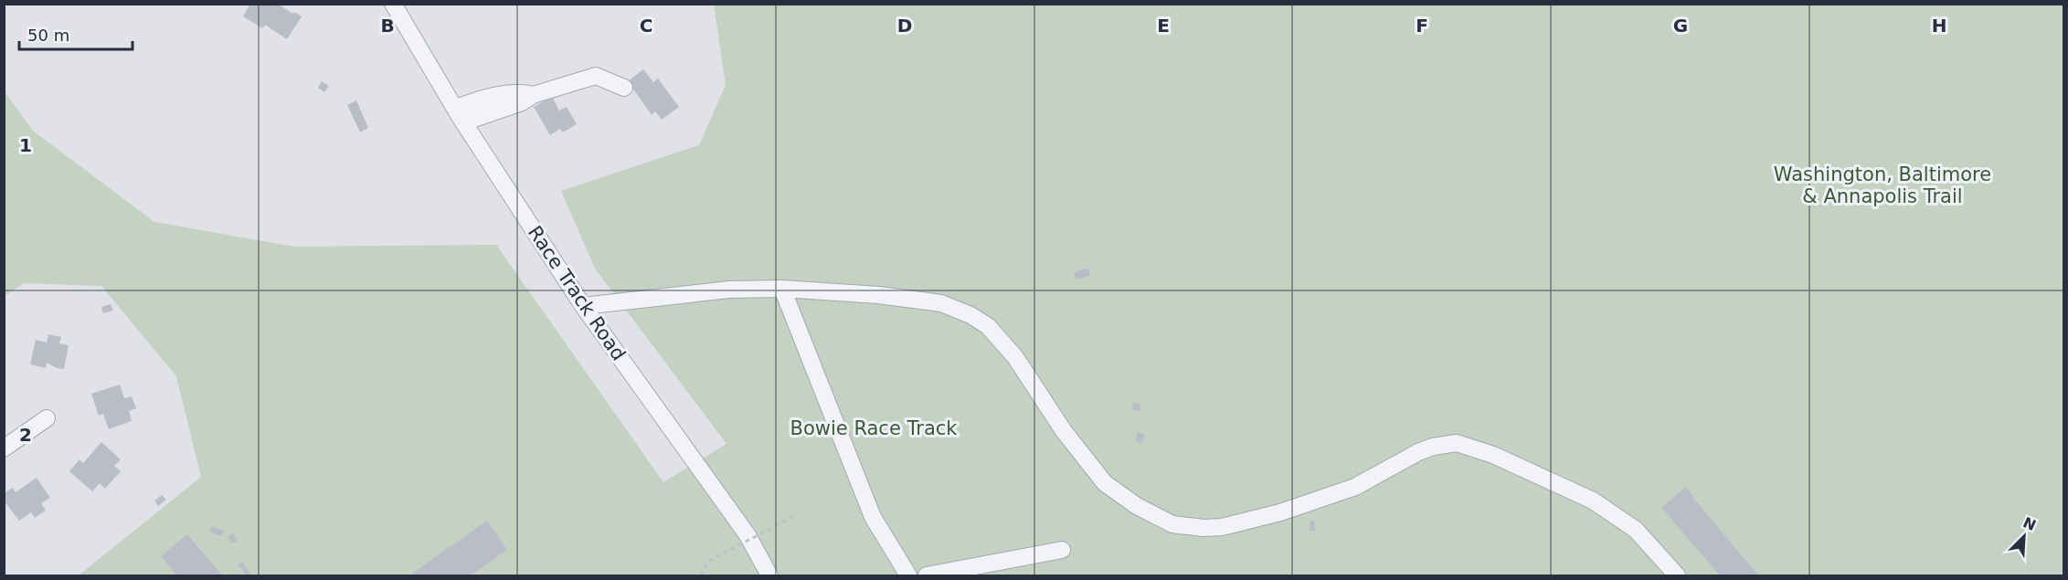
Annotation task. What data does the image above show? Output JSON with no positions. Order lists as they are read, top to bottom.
{
  "streets": {
    "street": ["Race Track Road"]
  },
  "parks": ["Washington, Baltimore & Annapolis Trail", "Bowie Race Track"],
  "scale_bar": "50 m",
  "north": "top right",
  "grid": {
    "columns": [
      "B",
      "C",
      "D",
      "E",
      "F",
      "G",
      "H"
    ],
    "rows": ["1", "2"]
  }
}
